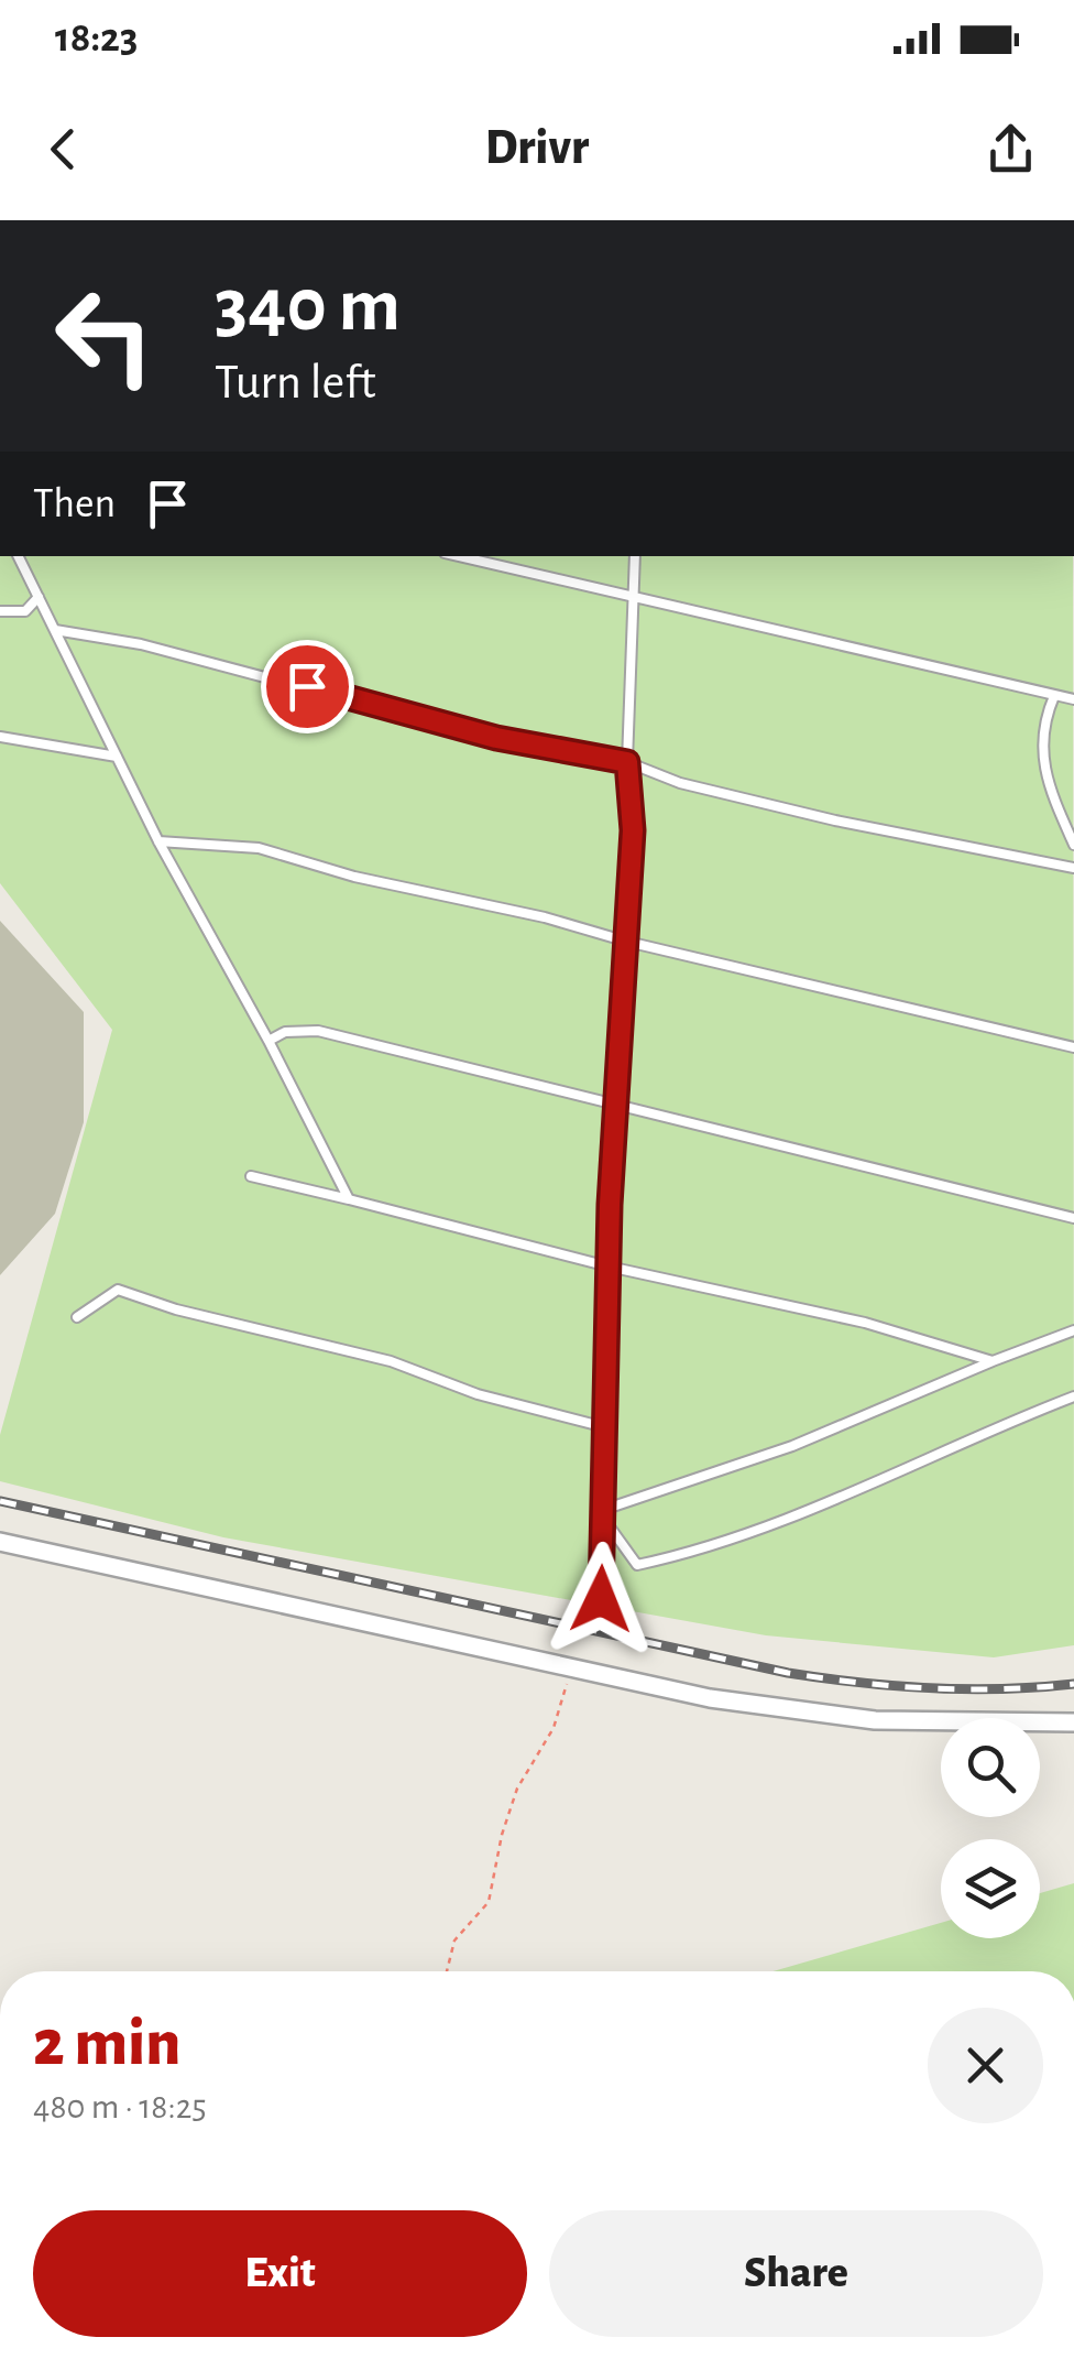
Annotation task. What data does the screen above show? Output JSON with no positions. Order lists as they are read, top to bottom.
{
  "page": {
    "status": "18:23",
    "header": "Drivr",
    "turn": ["340 m", "Turn left"],
    "then": "Then",
    "heading": ["2 min", "480 m · 18:25"],
    "buttons": ["Exit", "Share"]
  }
}
